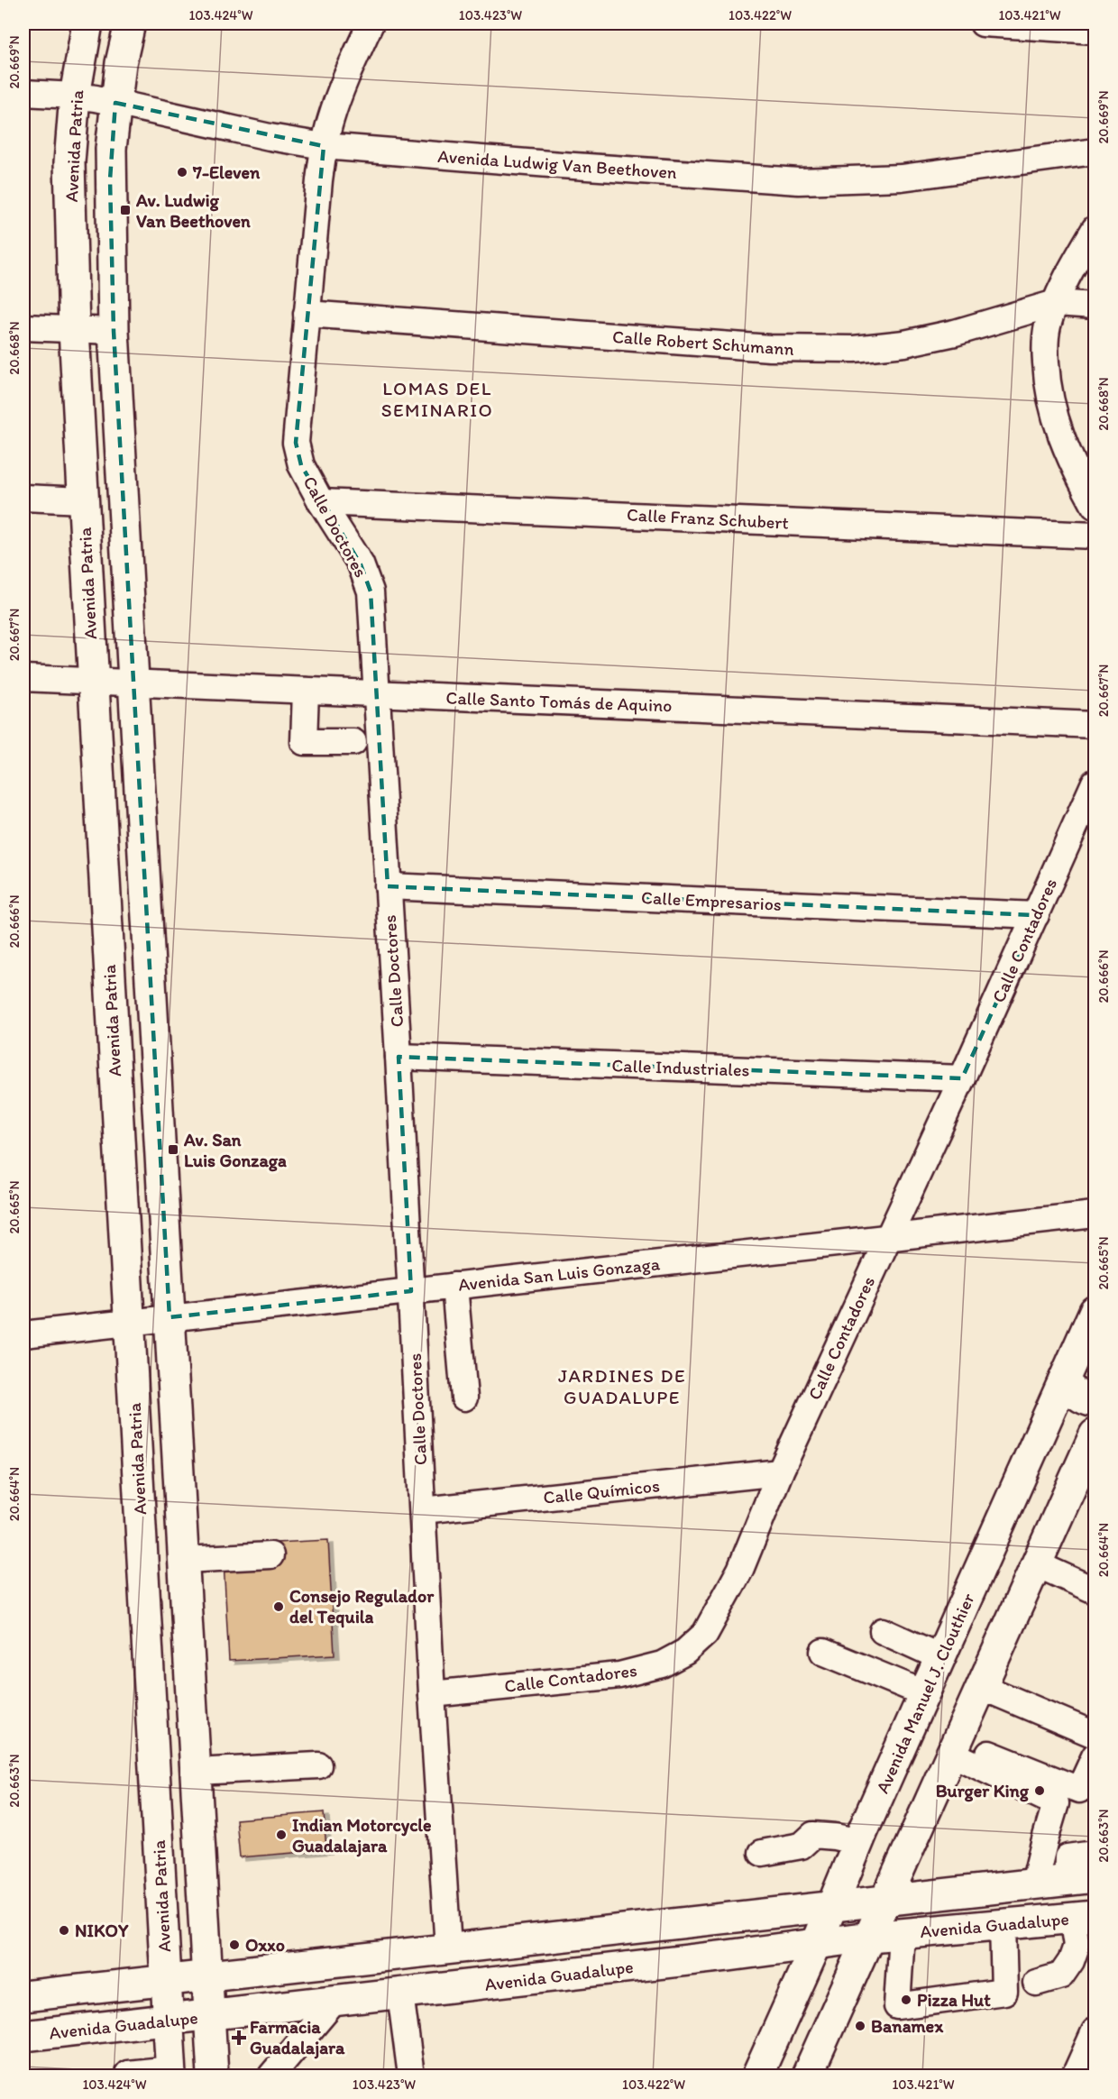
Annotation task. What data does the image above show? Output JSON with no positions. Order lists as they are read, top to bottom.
{
  "streets": {
    "main road": ["Avenida Patria", "Avenida Manuel J. Clouthier", "Avenida Guadalupe"],
    "street": [
      "Avenida Ludwig Van Beethoven",
      "Calle Robert Schumann",
      "Calle Franz Schubert",
      "Calle Doctores",
      "Calle Santo Tomás de Aquino",
      "Calle Empresarios",
      "Calle Contadores",
      "Calle Industriales",
      "Avenida San Luis Gonzaga",
      "Calle Químicos"
    ]
  },
  "crossings": [
    ["Avenida Patria", "Avenida Ludwig Van Beethoven"],
    ["Avenida Patria", "Calle Santo Tomás de Aquino"],
    ["Avenida Patria", "Avenida San Luis Gonzaga"],
    ["Avenida Patria", "Avenida Guadalupe"],
    ["Avenida Ludwig Van Beethoven", "Calle Doctores"],
    ["Calle Robert Schumann", "Calle Doctores"],
    ["Calle Franz Schubert", "Calle Doctores"],
    ["Calle Doctores", "Calle Santo Tomás de Aquino"],
    ["Calle Doctores", "Calle Empresarios"],
    ["Calle Doctores", "Calle Contadores"],
    ["Calle Doctores", "Calle Industriales"],
    ["Calle Doctores", "Avenida San Luis Gonzaga"],
    ["Calle Doctores", "Calle Químicos"],
    ["Calle Doctores", "Avenida Guadalupe"],
    ["Calle Empresarios", "Calle Contadores"],
    ["Calle Contadores", "Calle Industriales"],
    ["Calle Contadores", "Avenida San Luis Gonzaga"],
    ["Calle Contadores", "Calle Químicos"],
    ["Avenida Manuel J. Clouthier", "Avenida Guadalupe"]
  ],
  "districts": ["LOMAS DEL SEMINARIO", "JARDINES DE GUADALUPE"],
  "places": {
    "other": [
      "7-Eleven",
      "Consejo Regulador del Tequila",
      "Burger King",
      "Indian Motorcycle Guadalajara",
      "NIKOY",
      "Oxxo",
      "Pizza Hut",
      "Banamex"
    ],
    "transit": ["Av. Ludwig Van Beethoven", "Av. San Luis Gonzaga"],
    "health": ["Farmacia Guadalajara"]
  },
  "coordinates": [
    "103.424°W",
    "103.423°W",
    "103.422°W",
    "103.421°W",
    "20.669°N",
    "20.668°N",
    "20.667°N",
    "20.666°N",
    "20.665°N",
    "20.664°N",
    "20.663°N"
  ]
}
